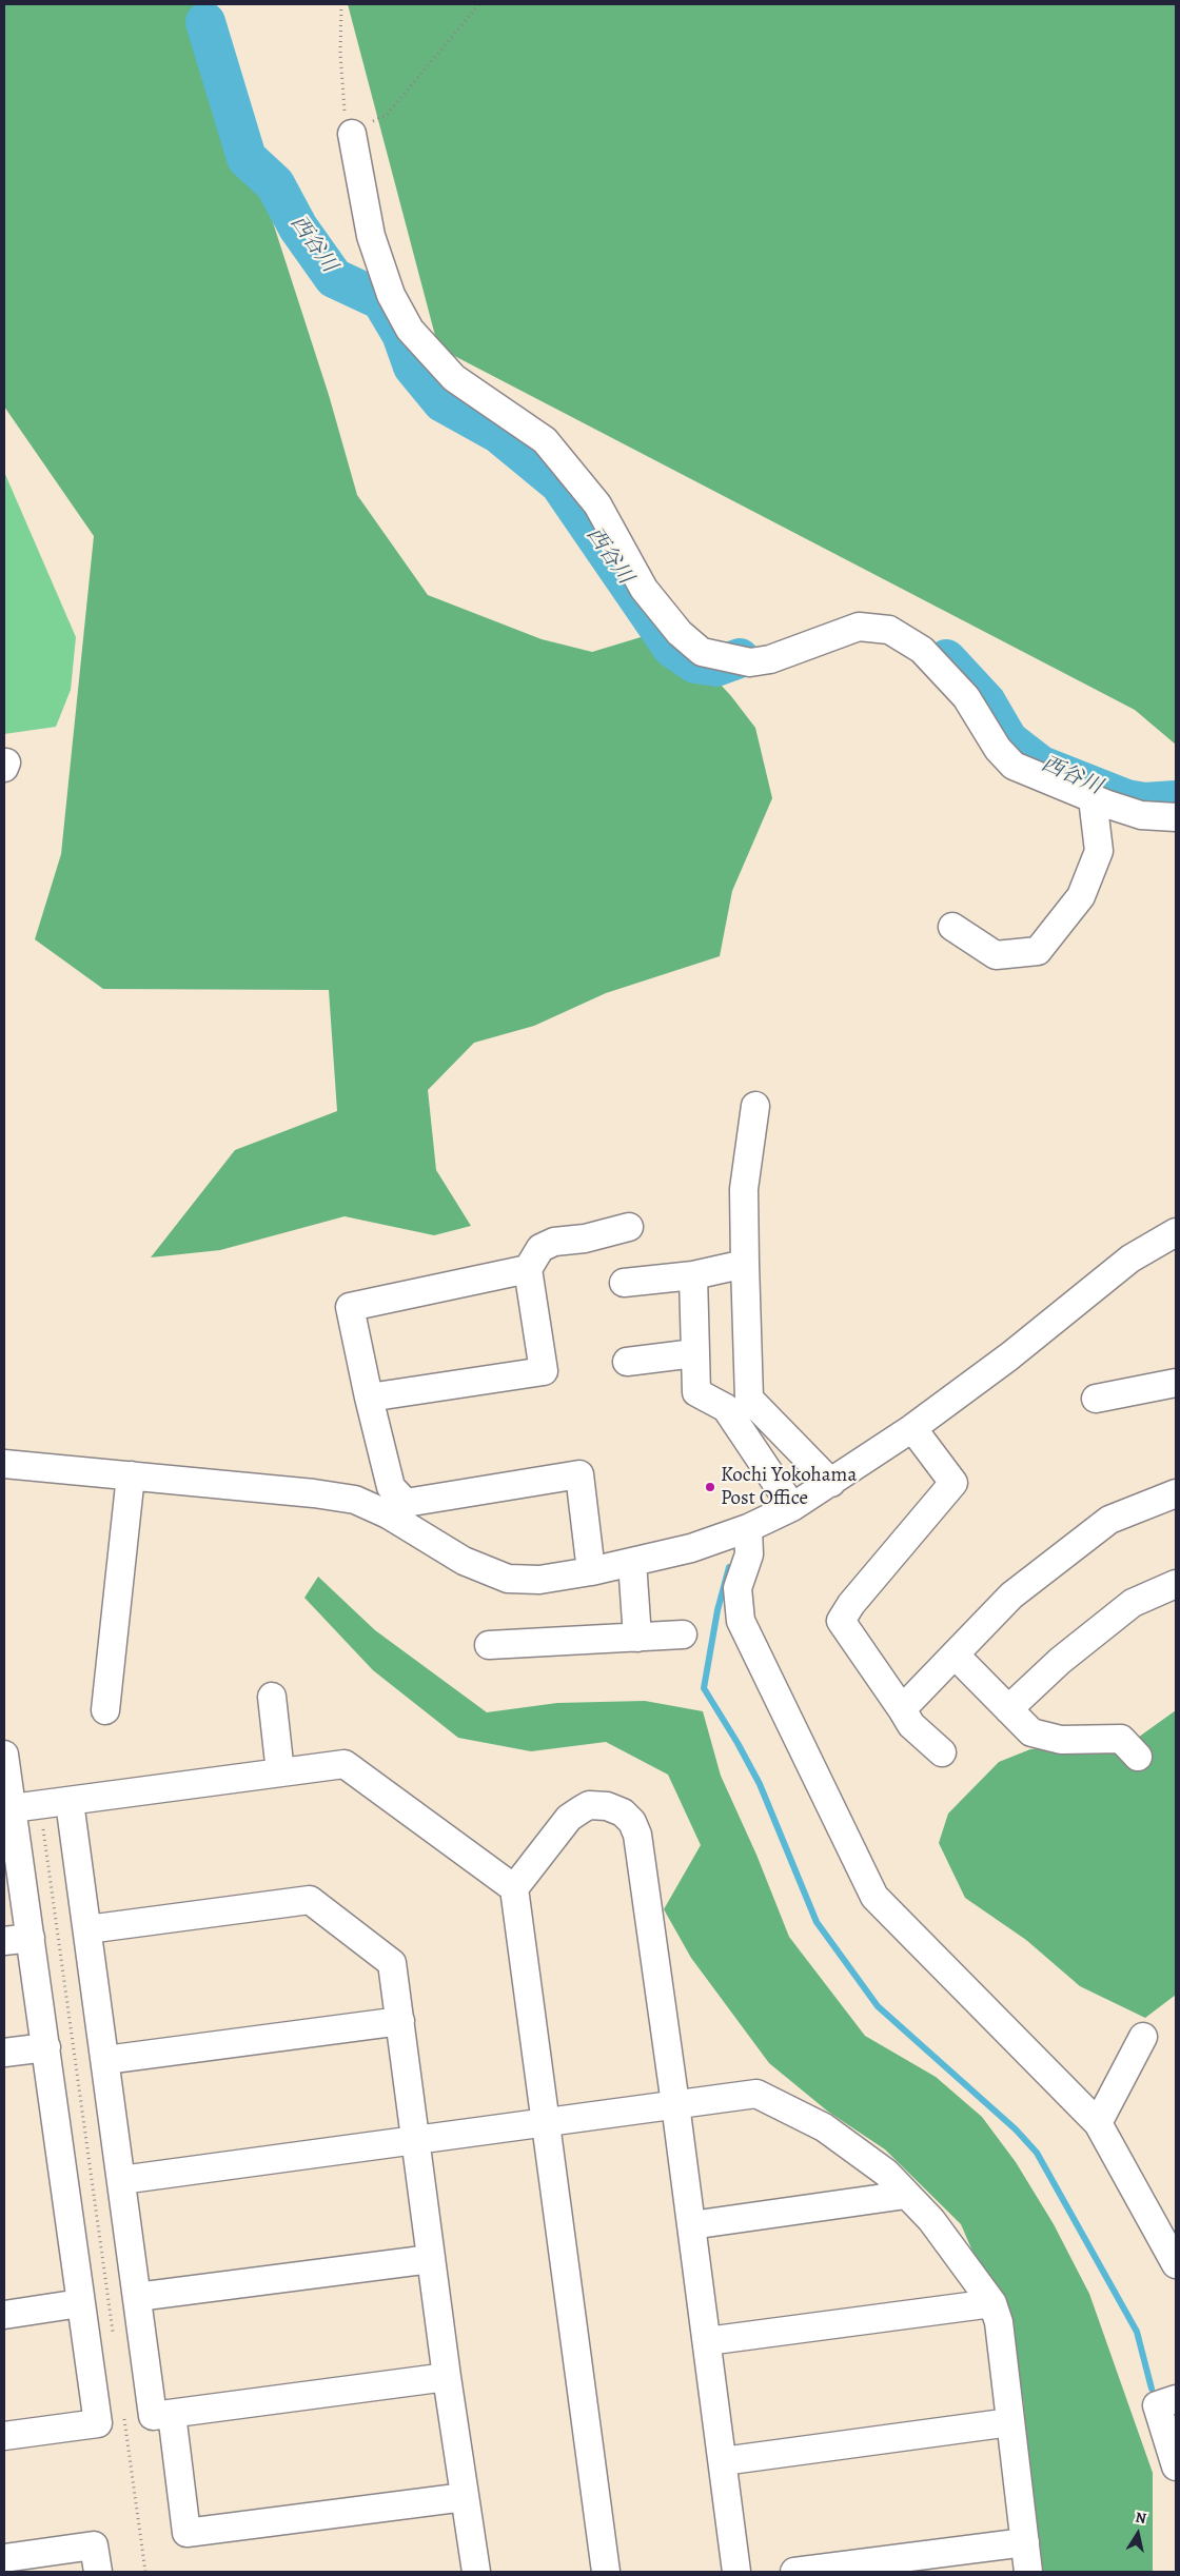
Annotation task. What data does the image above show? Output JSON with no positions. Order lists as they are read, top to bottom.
{
  "water": ["西谷川"],
  "places": ["Kochi Yokohama Post Office"],
  "north": "top"
}
